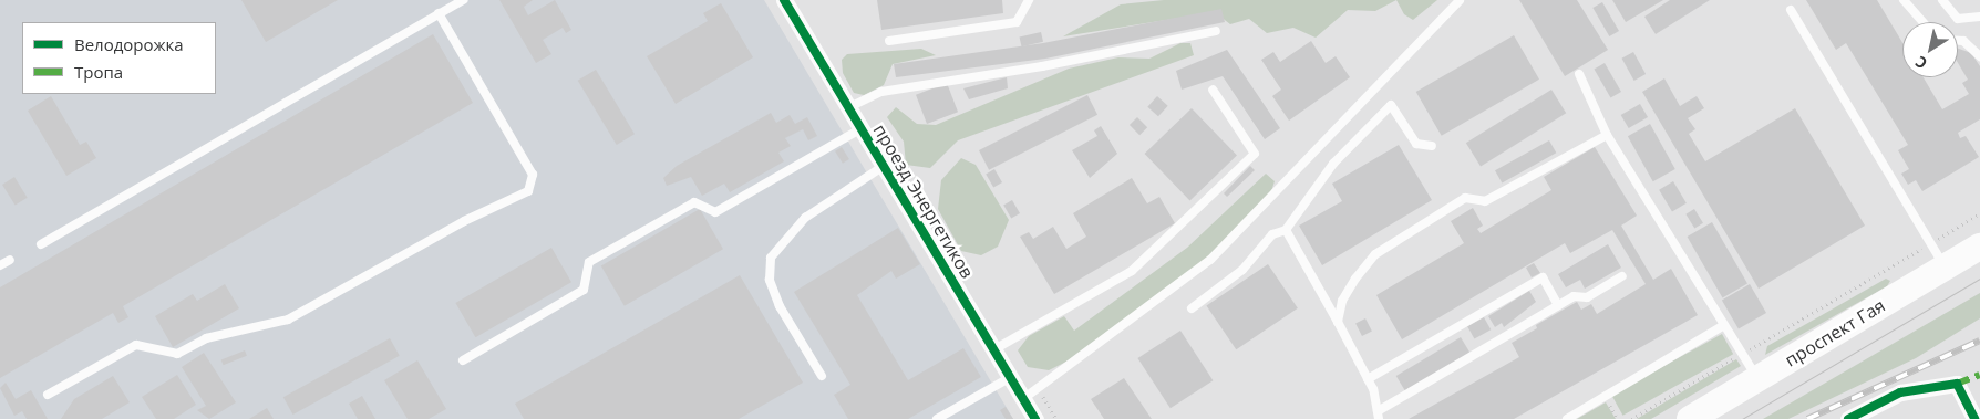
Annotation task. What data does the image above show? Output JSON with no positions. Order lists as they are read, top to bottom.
{
  "streets": {
    "main road": ["проспект Гая"],
    "street": ["проезд Энергетиков"]
  },
  "legend": ["Велодорожка", "Тропа"],
  "north": "bottom left"
}
